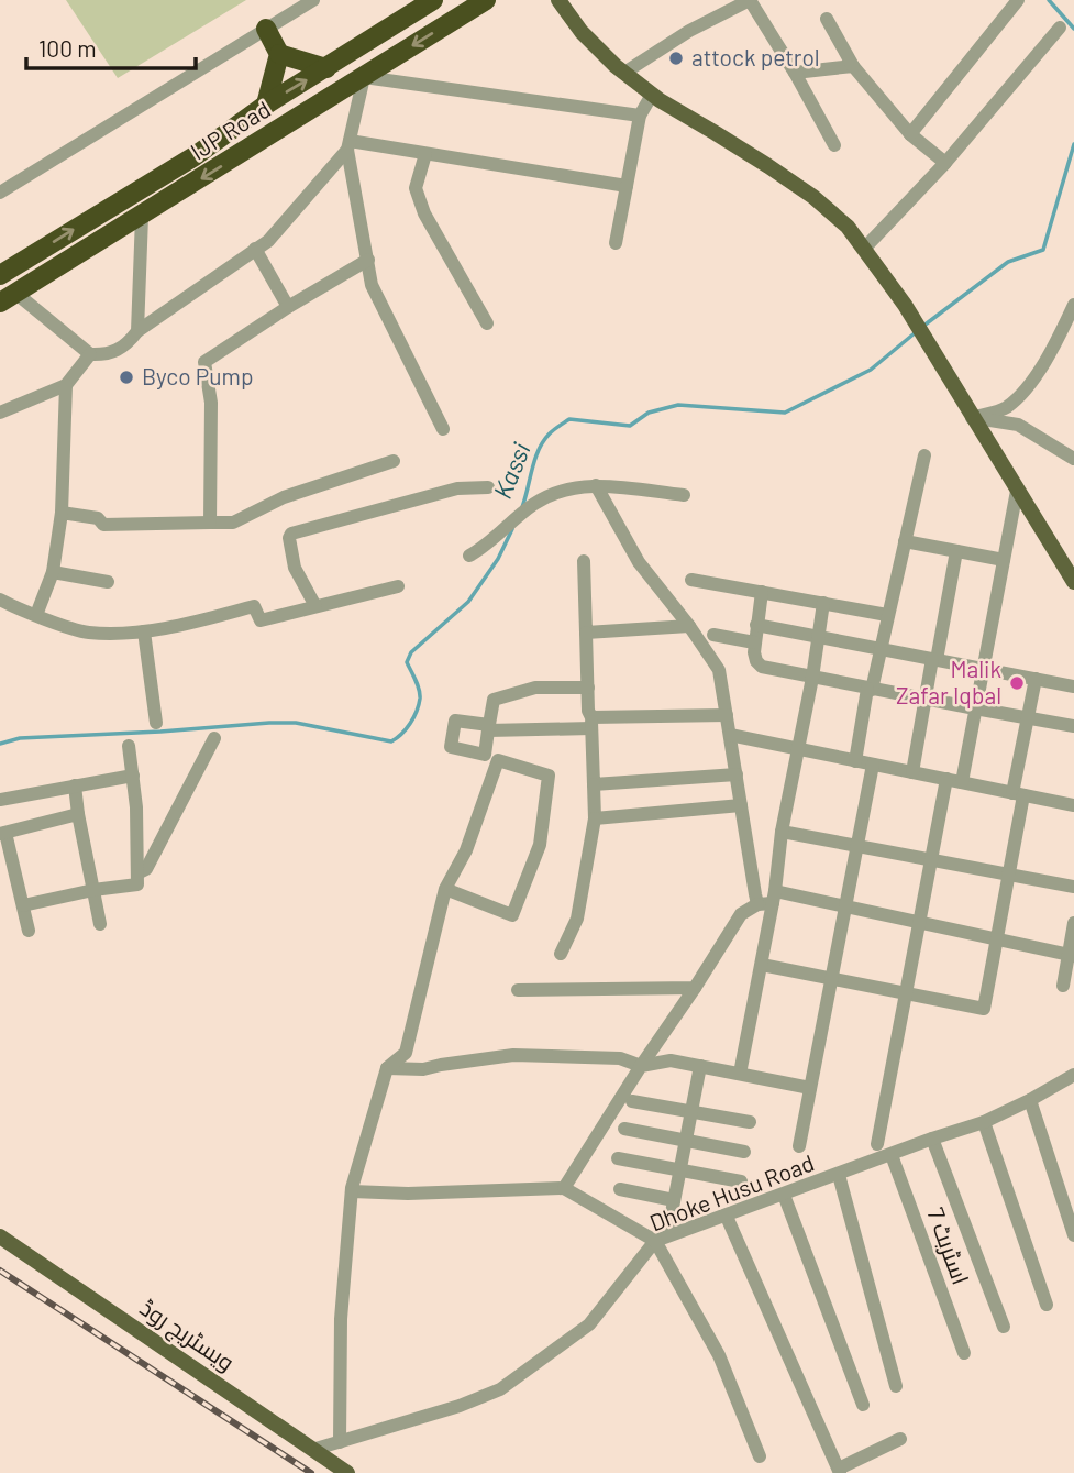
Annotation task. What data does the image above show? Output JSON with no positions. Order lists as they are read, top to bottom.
{
  "streets": {
    "highway": ["IJP Road"],
    "main road": ["ویسٹریج روڈ"],
    "street": ["Dhoke Husu Road", "اسٹریٹ 7"]
  },
  "crossings": [
    ["Dhoke Husu Road", "اسٹریٹ 7"],
    ["Dhoke Husu Road", "ویسٹریج روڈ"]
  ],
  "water": ["Kassi"],
  "places": ["attock petrol", "Byco Pump", "Malik Zafar Iqbal"],
  "scale_bar": "100 m"
}
